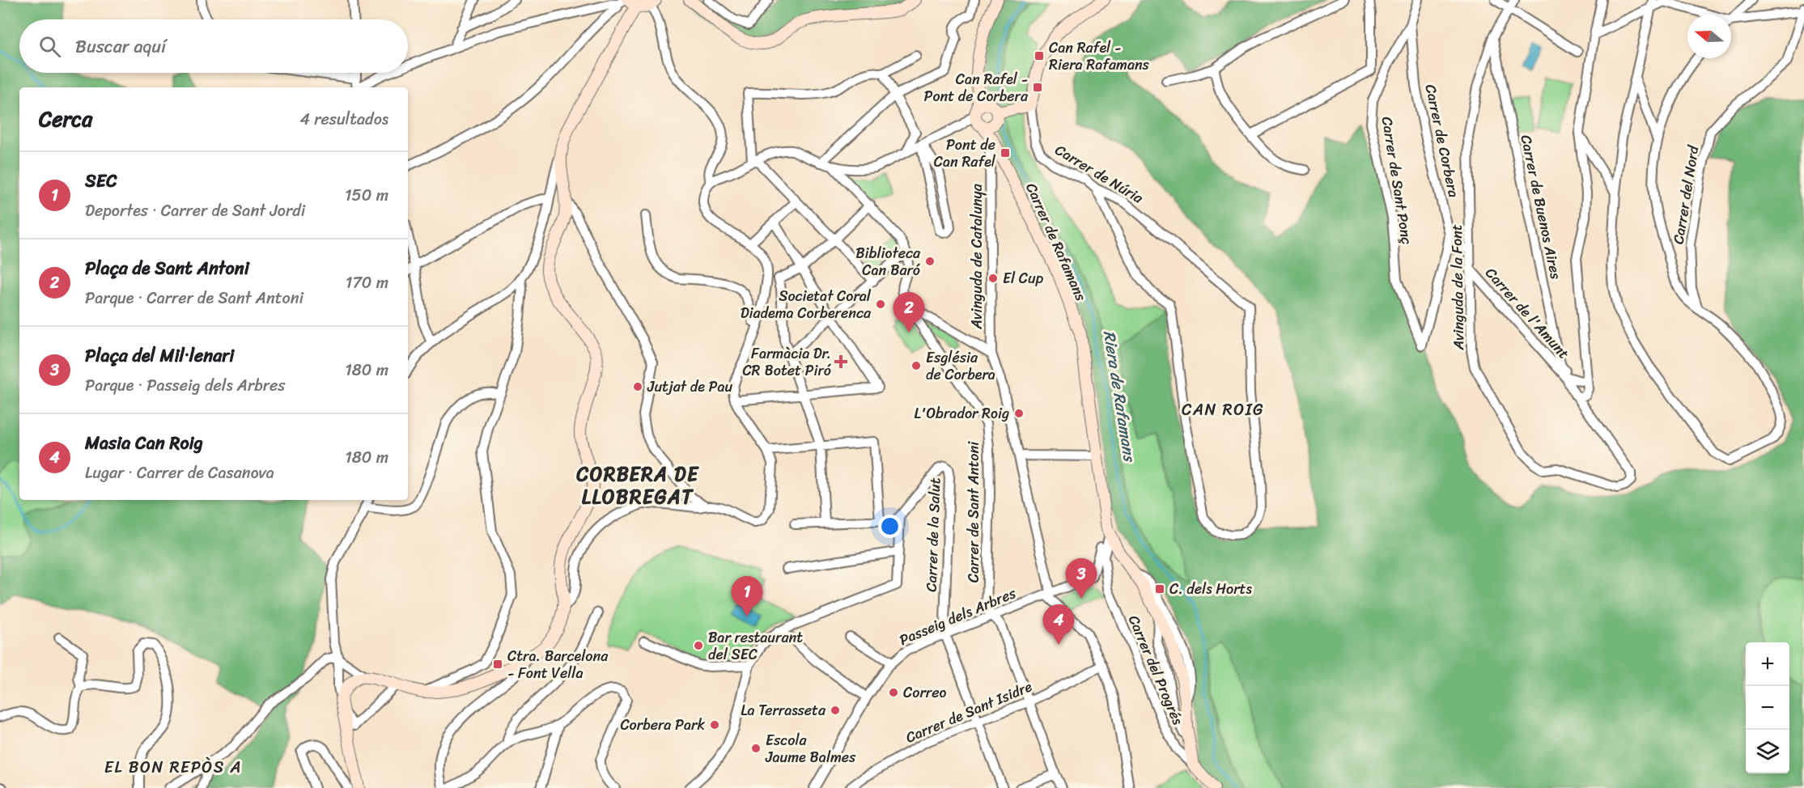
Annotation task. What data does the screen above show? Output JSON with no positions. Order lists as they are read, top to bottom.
{
  "streets": {
    "street": [
      "Carrer de Corbera",
      "Carrer de Núria",
      "Carrer de Sant Ponç",
      "Carrer del Nord",
      "Carrer de Buenos Aires",
      "Carrer de Rafamans",
      "Avinguda de Catalunya",
      "Avinguda de la Font",
      "Carrer de l'Amunt",
      "Carrer de Sant Antoni",
      "Carrer de la Salut",
      "Passeig dels Arbres",
      "Carrer del Progrés",
      "Carrer de Sant Isidre"
    ]
  },
  "crossings": [
    ["Carrer de Corbera", "Carrer de Sant Ponç"],
    ["Carrer de Buenos Aires", "Avinguda de la Font"],
    ["Carrer de Buenos Aires", "Carrer de l'Amunt"],
    ["Carrer de Rafamans", "Avinguda de Catalunya"],
    ["Avinguda de Catalunya", "Passeig dels Arbres"],
    ["Avinguda de la Font", "Carrer de l'Amunt"],
    ["Carrer de Sant Antoni", "Passeig dels Arbres"],
    ["Carrer de Sant Antoni", "Carrer de Sant Isidre"],
    ["Carrer de la Salut", "Passeig dels Arbres"],
    ["Passeig dels Arbres", "Carrer del Progrés"]
  ],
  "districts": ["CAN ROIG", "CORBERA DE LLOBREGAT", "EL BON REPÒS A"],
  "water": ["Riera de Rafamans"],
  "places": {
    "transit": [
      "Can Rafel - Riera Rafamans",
      "Can Rafel - Pont de Corbera",
      "Pont de Can Rafel",
      "C. dels Horts",
      "Ctra. Barcelona - Font Vella"
    ],
    "other": [
      "Biblioteca Can Baró",
      "El Cup",
      "Societat Coral Diadema Corberenca",
      "Església de Corbera",
      "Jutjat de Pau",
      "L'Obrador Roig",
      "Bar restaurant del SEC",
      "Correo",
      "La Terrasseta",
      "Corbera Park",
      "Escola Jaume Balmes"
    ],
    "health": ["Farmàcia Dr. CR Botet Piró"]
  },
  "north": "left",
  "page": {
    "search": "Buscar aquí",
    "heading": ["Cerca", "4 resultados"],
    "list": [
      {
        "mark": "1",
        "name": "SEC",
        "note": "Deportes · Carrer de Sant Jordi",
        "value": "150 m"
      },
      {
        "mark": "2",
        "name": "Plaça de Sant Antoni",
        "note": "Parque · Carrer de Sant Antoni",
        "value": "170 m"
      },
      {
        "mark": "3",
        "name": "Plaça del Mil·lenari",
        "note": "Parque · Passeig dels Arbres",
        "value": "180 m"
      },
      {
        "mark": "4",
        "name": "Masia Can Roig",
        "note": "Lugar · Carrer de Casanova",
        "value": "180 m"
      }
    ],
    "pins": [
      "2",
      "3",
      "1",
      "4"
    ],
    "map_buttons": ["+", "−"]
  }
}
